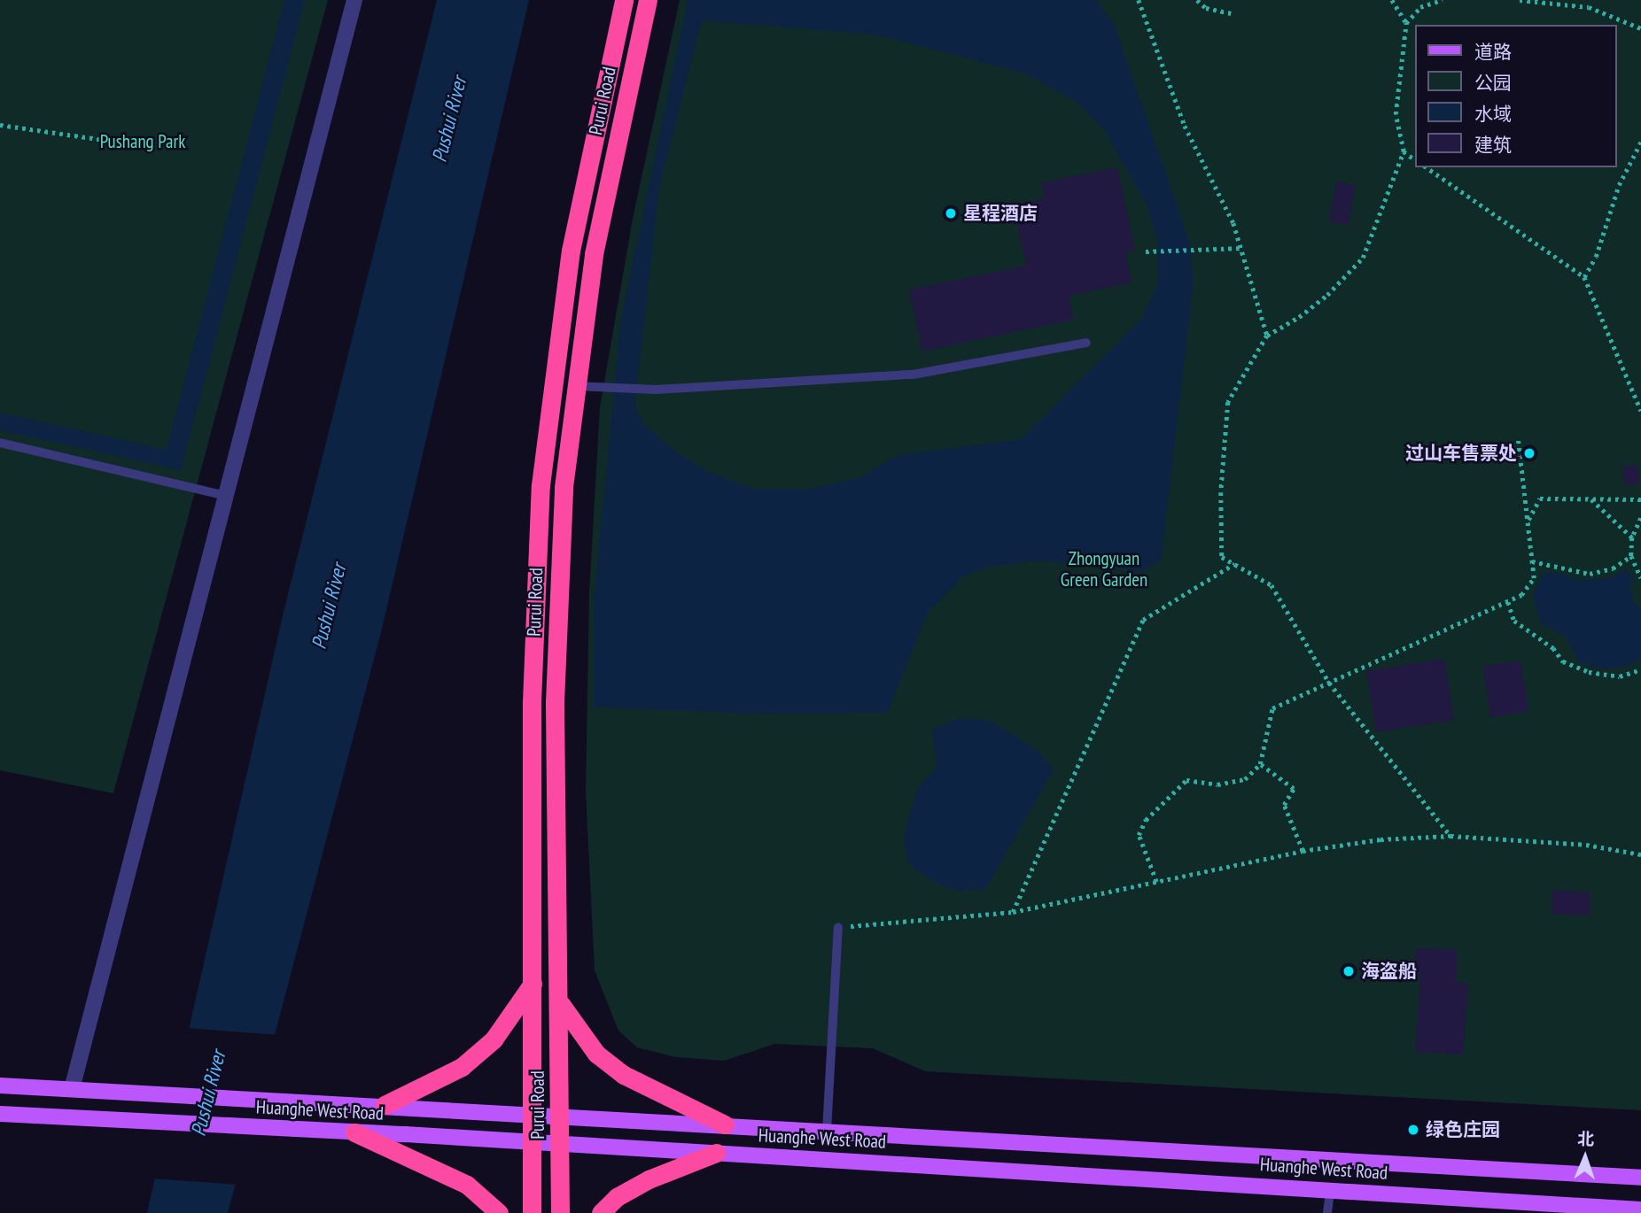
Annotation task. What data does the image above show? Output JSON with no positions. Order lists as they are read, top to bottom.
{
  "streets": {
    "highway": ["Purui Road"],
    "main road": ["Huanghe West Road"]
  },
  "crossings": [
    ["Purui Road", "Huanghe West Road"]
  ],
  "water": ["Pushui River"],
  "parks": ["Pushang Park", "Zhongyuan Green Garden"],
  "places": [
    "星程酒店",
    "过山车售票处",
    "海盗船",
    "绿色庄园"
  ],
  "legend": [
    "道路",
    "公园",
    "水域",
    "建筑"
  ],
  "north": "top"
}
